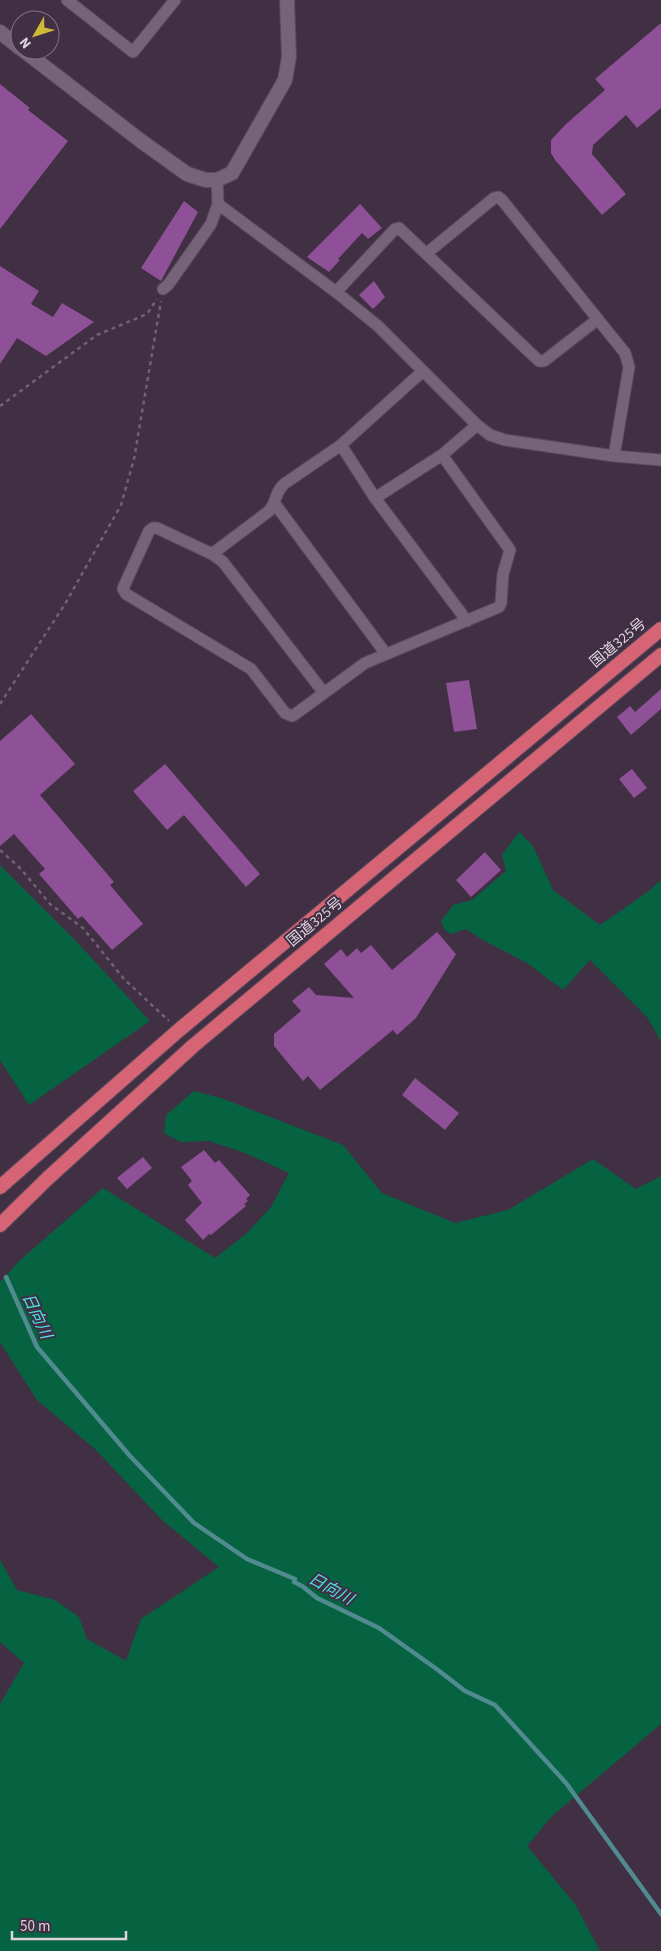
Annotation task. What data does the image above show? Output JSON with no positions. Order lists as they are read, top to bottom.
{
  "streets": {
    "highway": ["国道325号"]
  },
  "water": ["日向川"],
  "scale_bar": "50 m",
  "north": "bottom left"
}
